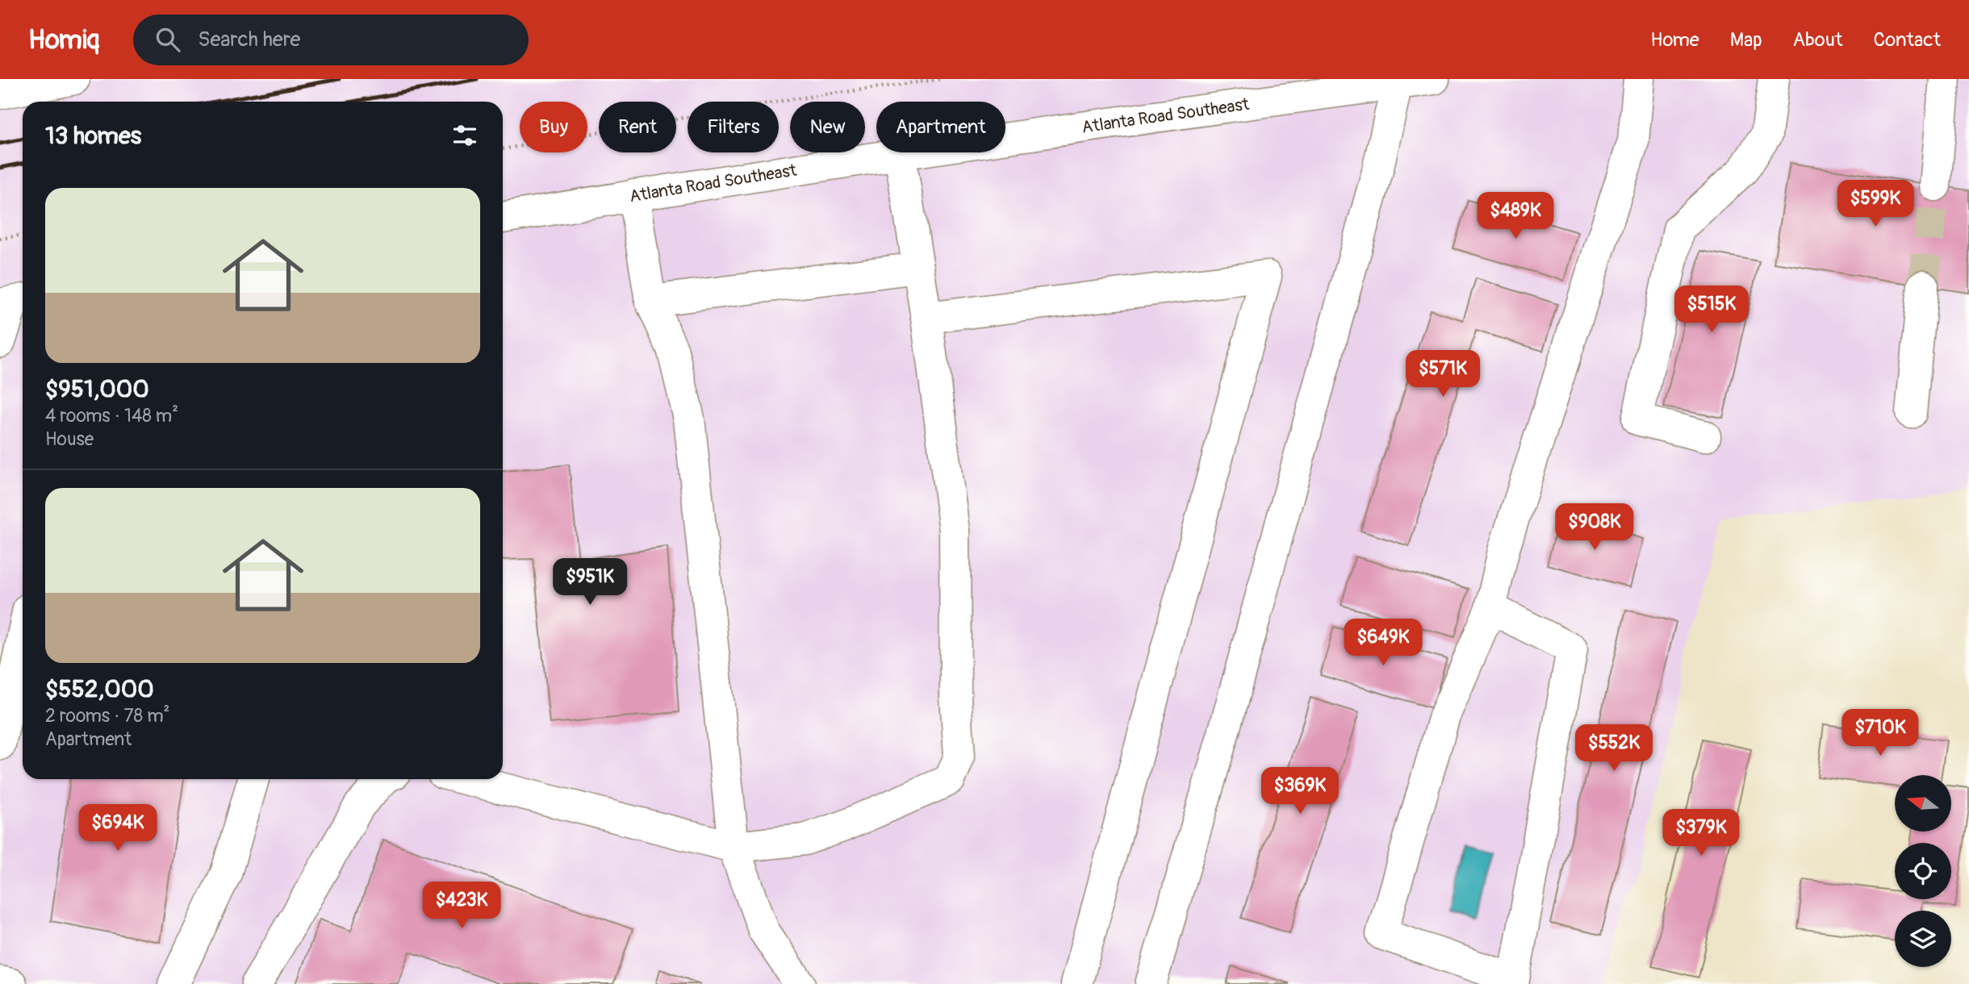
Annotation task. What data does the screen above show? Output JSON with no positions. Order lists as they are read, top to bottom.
{
  "streets": {
    "main road": ["Atlanta Road Southeast"]
  },
  "north": "left",
  "page": {
    "header": "Homiq",
    "search": "Search here",
    "nav": [
      "Home",
      "Map",
      "About",
      "Contact"
    ],
    "chip": [
      "Buy",
      "Rent",
      "Filters",
      "New",
      "Apartment"
    ],
    "heading": "13 homes",
    "list": [
      {
        "name": "$951,000",
        "note": "4 rooms · 148 m² · House"
      },
      {
        "name": "$552,000",
        "note": "2 rooms · 78 m² · Apartment"
      }
    ],
    "price": [
      "$599K",
      "$489K",
      "$515K",
      "$571K",
      "$908K",
      "$951K",
      "$649K",
      "$710K",
      "$552K",
      "$369K",
      "$694K",
      "$379K",
      "$423K"
    ]
  }
}
